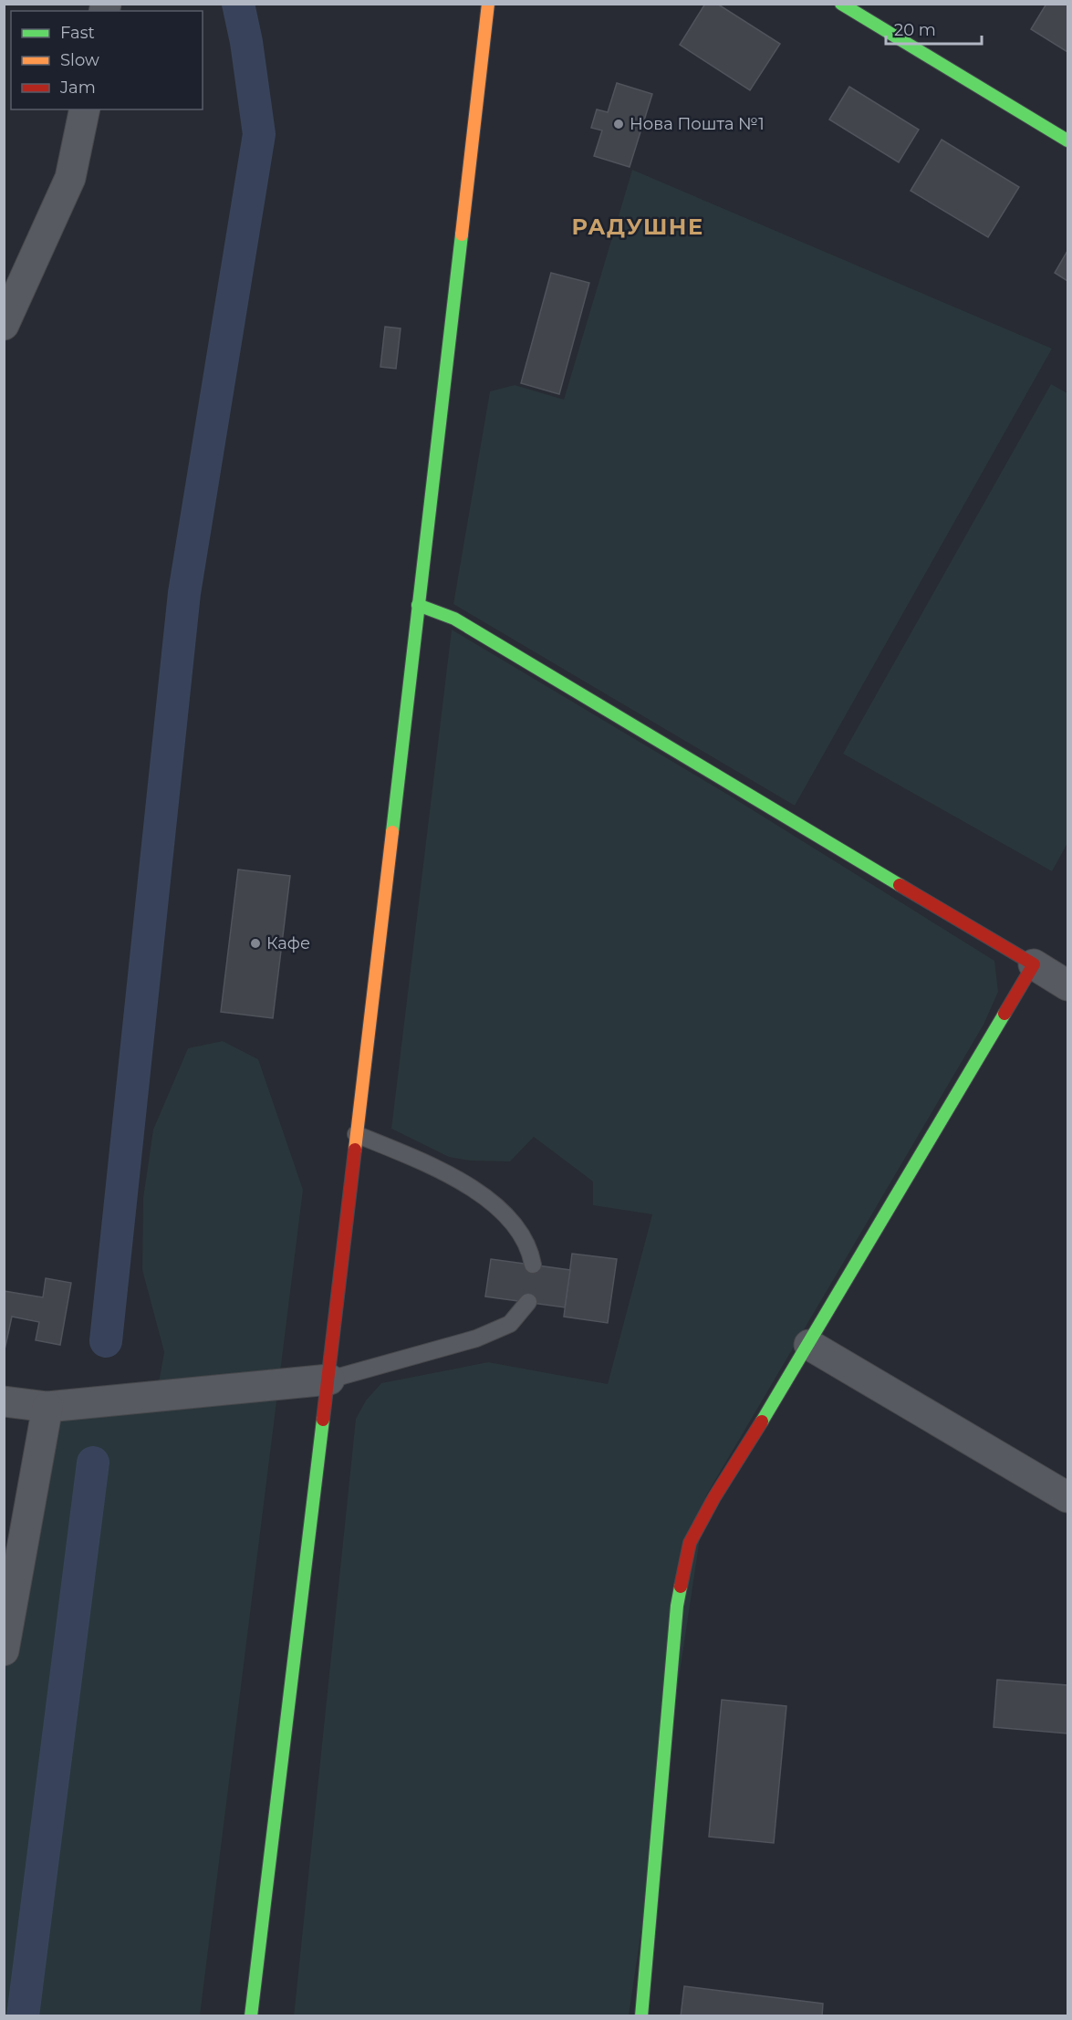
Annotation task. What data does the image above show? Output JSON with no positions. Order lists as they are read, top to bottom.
{
  "districts": ["РАДУШНЕ"],
  "places": ["Нова Пошта №1", "Кафе"],
  "legend": ["Fast", "Slow", "Jam"],
  "scale_bar": "20 m"
}
